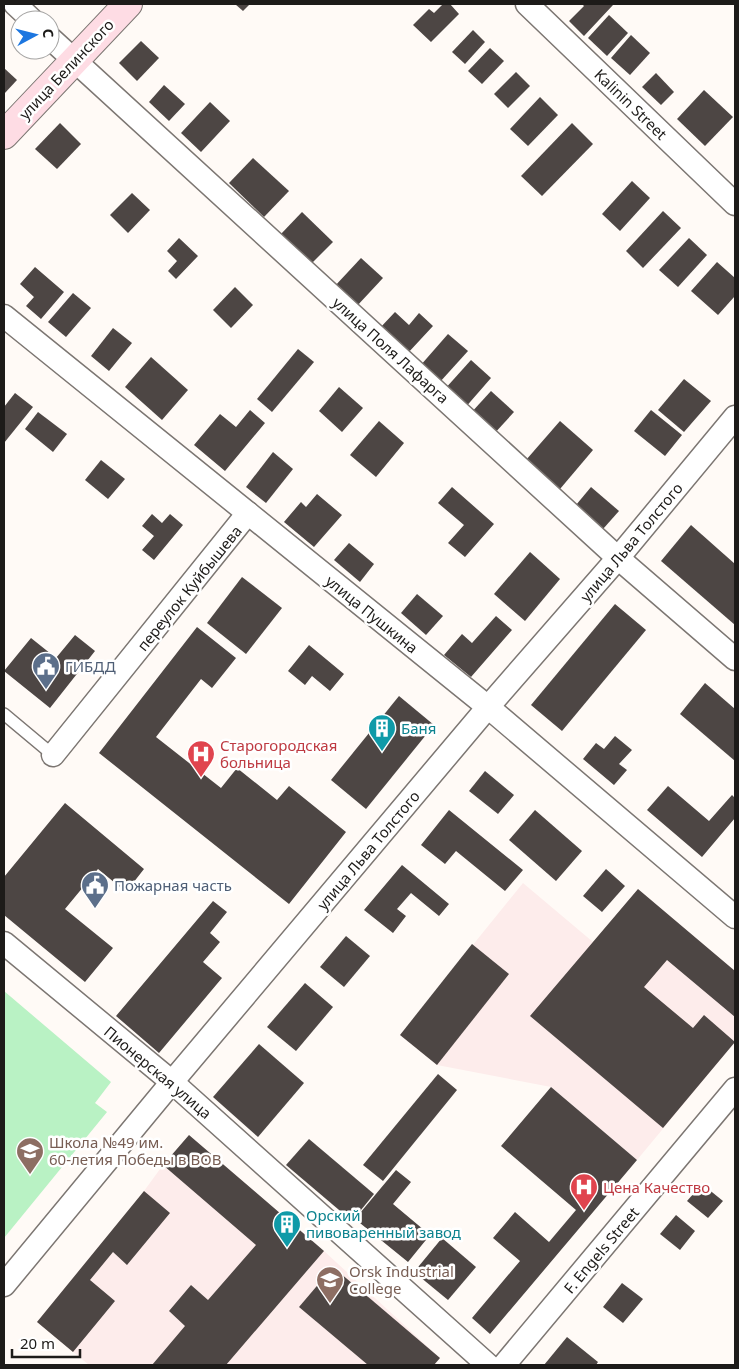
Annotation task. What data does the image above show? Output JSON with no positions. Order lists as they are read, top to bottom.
{
  "streets": {
    "street": [
      "улица Белинского",
      "Kalinin Street",
      "улица Поля Лафарга",
      "улица Льва Толстого",
      "переулок Куйбышева",
      "улица Пушкина",
      "Пионерская улица",
      "F. Engels Street"
    ]
  },
  "crossings": [
    ["улица Белинского", "улица Поля Лафарга"],
    ["улица Поля Лафарга", "улица Льва Толстого"],
    ["улица Льва Толстого", "улица Пушкина"],
    ["улица Льва Толстого", "Пионерская улица"],
    ["переулок Куйбышева", "улица Пушкина"]
  ],
  "places": {
    "public building": ["ГИБДД", "Пожарная часть"],
    "building": ["Баня", "Орский пивоваренный завод"],
    "hospital": ["Старогородская больница", "Цена Качество"],
    "school or university": ["Школа №49 им. 60-летия Победы в ВОВ", "Orsk Industrial College"]
  },
  "scale_bar": "20 m",
  "north": "right"
}
